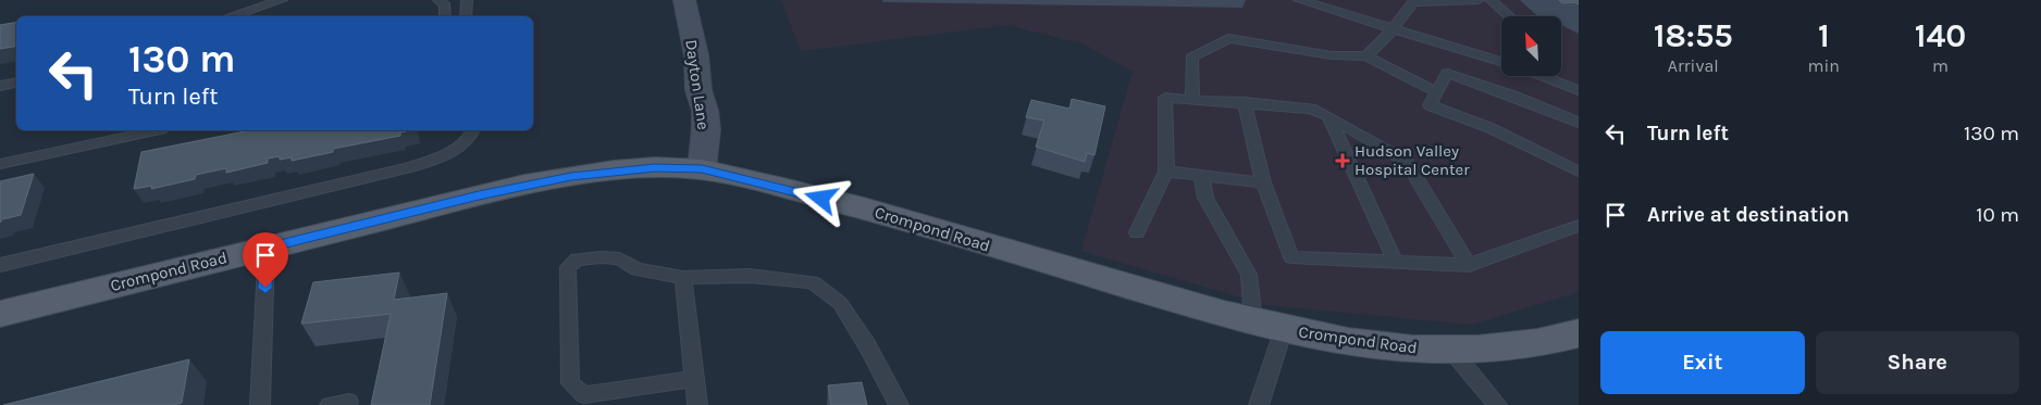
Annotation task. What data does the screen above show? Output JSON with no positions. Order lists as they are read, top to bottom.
{
  "streets": {
    "main road": ["Crompond Road"],
    "street": ["Dayton Lane"]
  },
  "crossings": [
    ["Dayton Lane", "Crompond Road"]
  ],
  "places": {
    "health": ["Hudson Valley Hospital Center"]
  },
  "north": "top left",
  "page": {
    "eta": [
      "18:55",
      "Arrival",
      "1",
      "min",
      "140",
      "m"
    ],
    "turn": ["130 m", "Turn left"],
    "list": [
      {
        "name": "Turn left",
        "value": "130 m"
      },
      {
        "name": "Arrive at destination",
        "value": "10 m"
      }
    ],
    "buttons": ["Exit", "Share"]
  }
}
